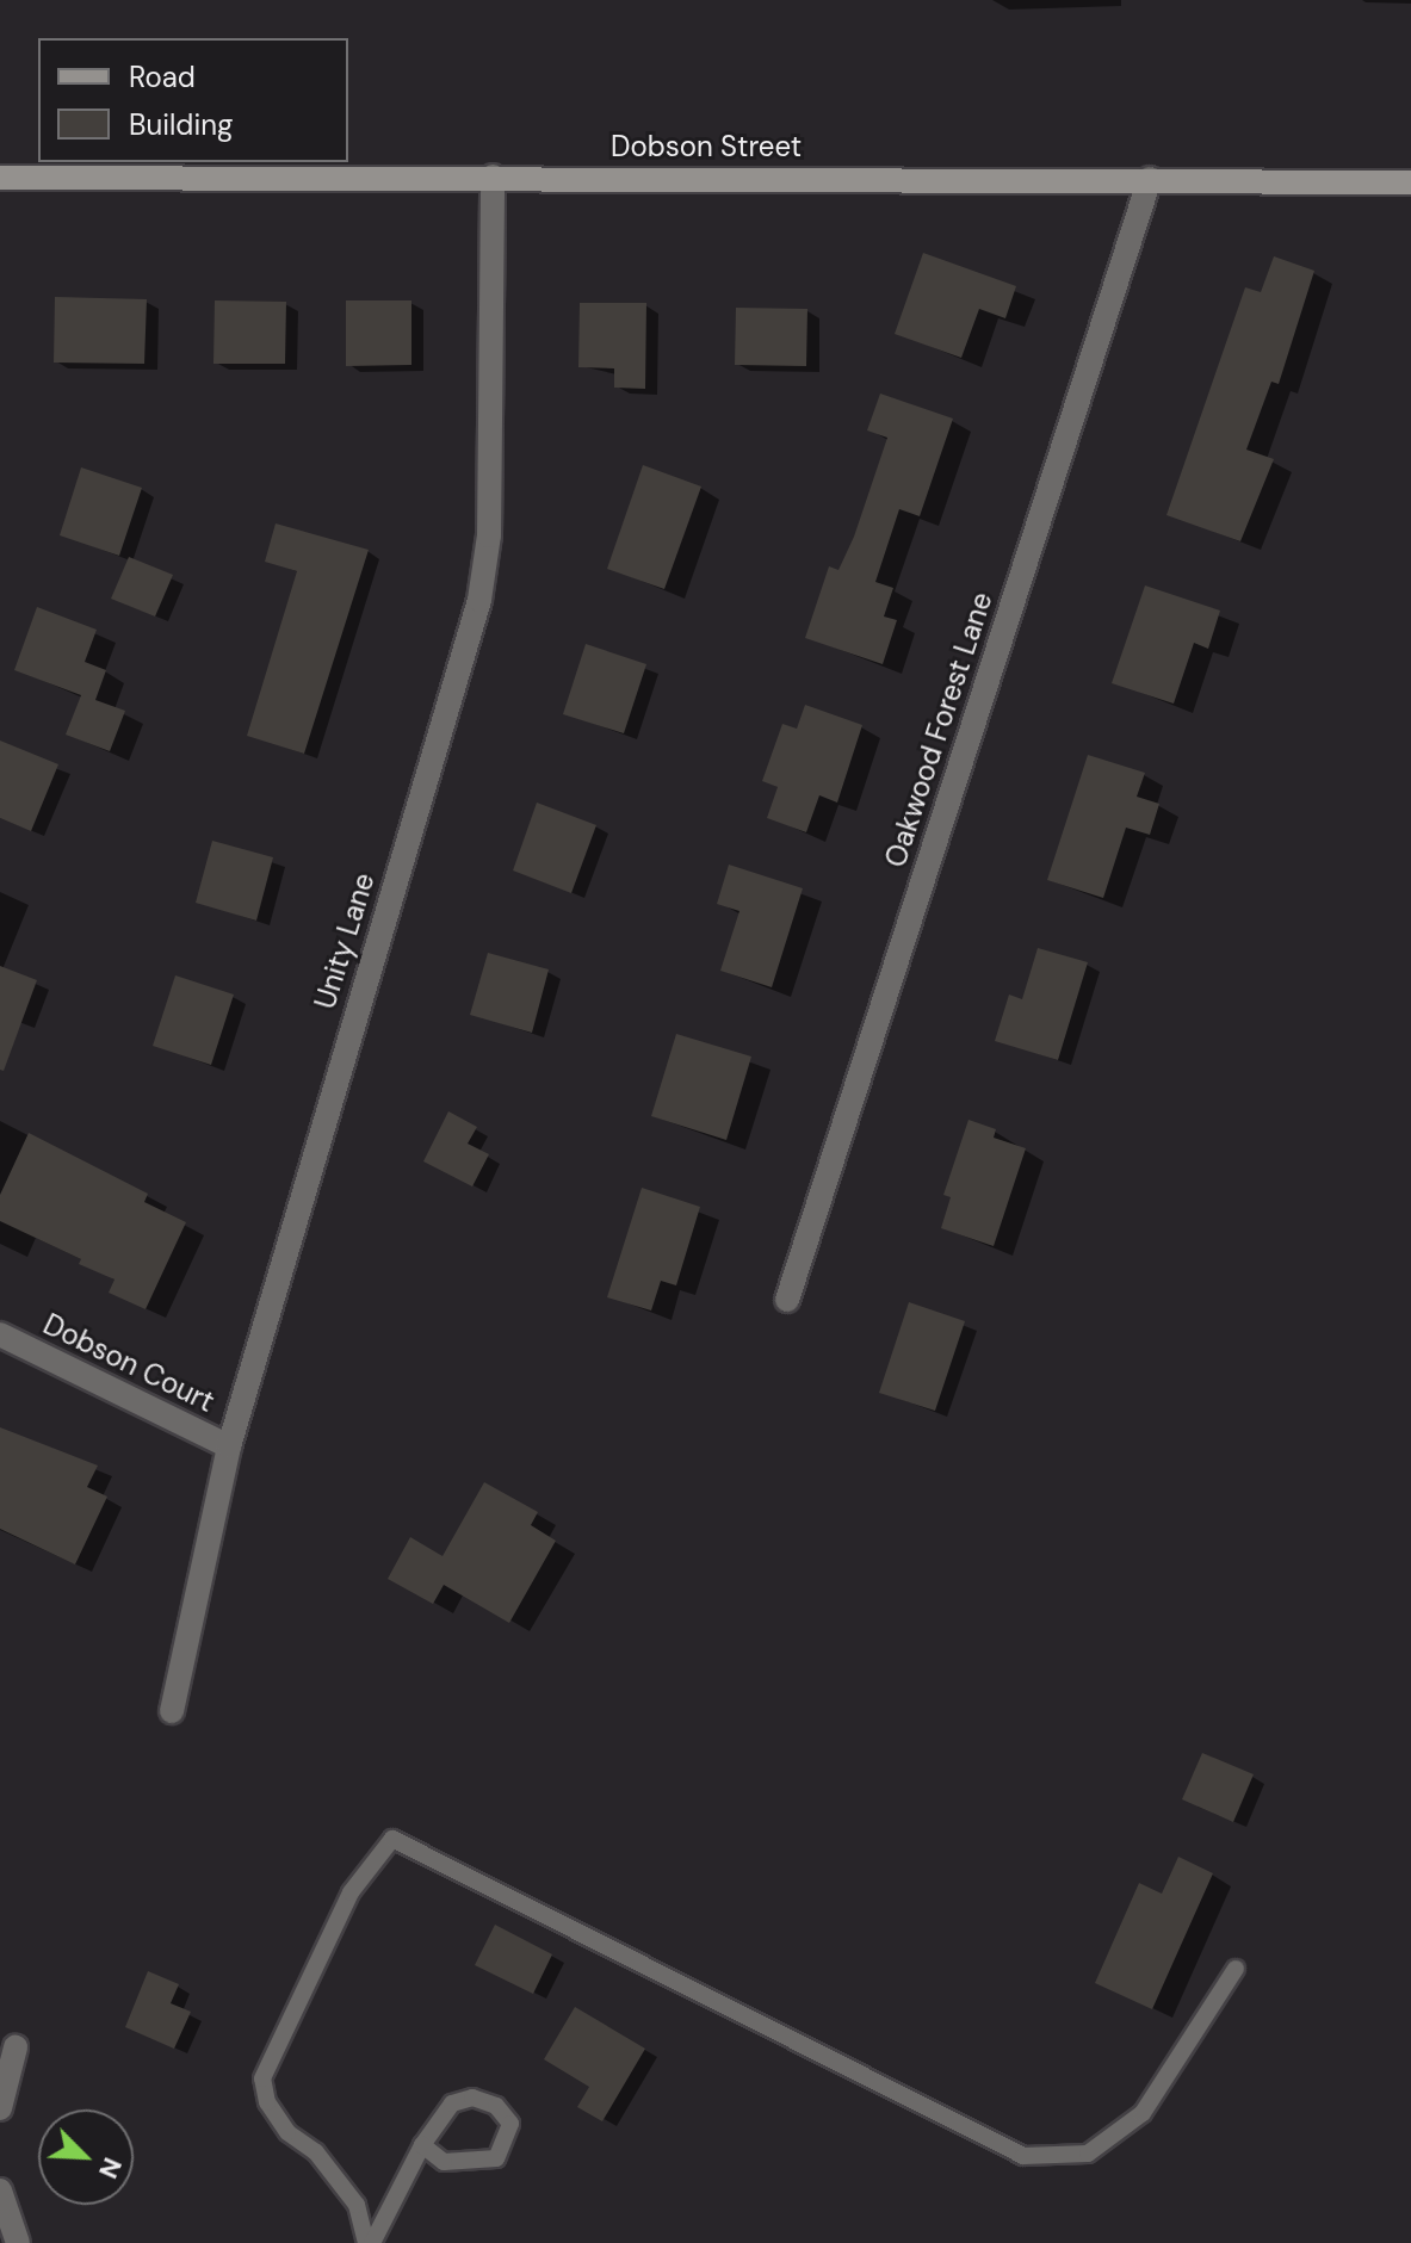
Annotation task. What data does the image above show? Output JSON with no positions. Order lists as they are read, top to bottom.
{
  "streets": {
    "street": [
      "Dobson Street",
      "Oakwood Forest Lane",
      "Unity Lane",
      "Dobson Court"
    ]
  },
  "crossings": [
    ["Dobson Street", "Oakwood Forest Lane"],
    ["Dobson Street", "Unity Lane"],
    ["Unity Lane", "Dobson Court"]
  ],
  "legend": ["Road", "Building"],
  "north": "bottom right"
}
